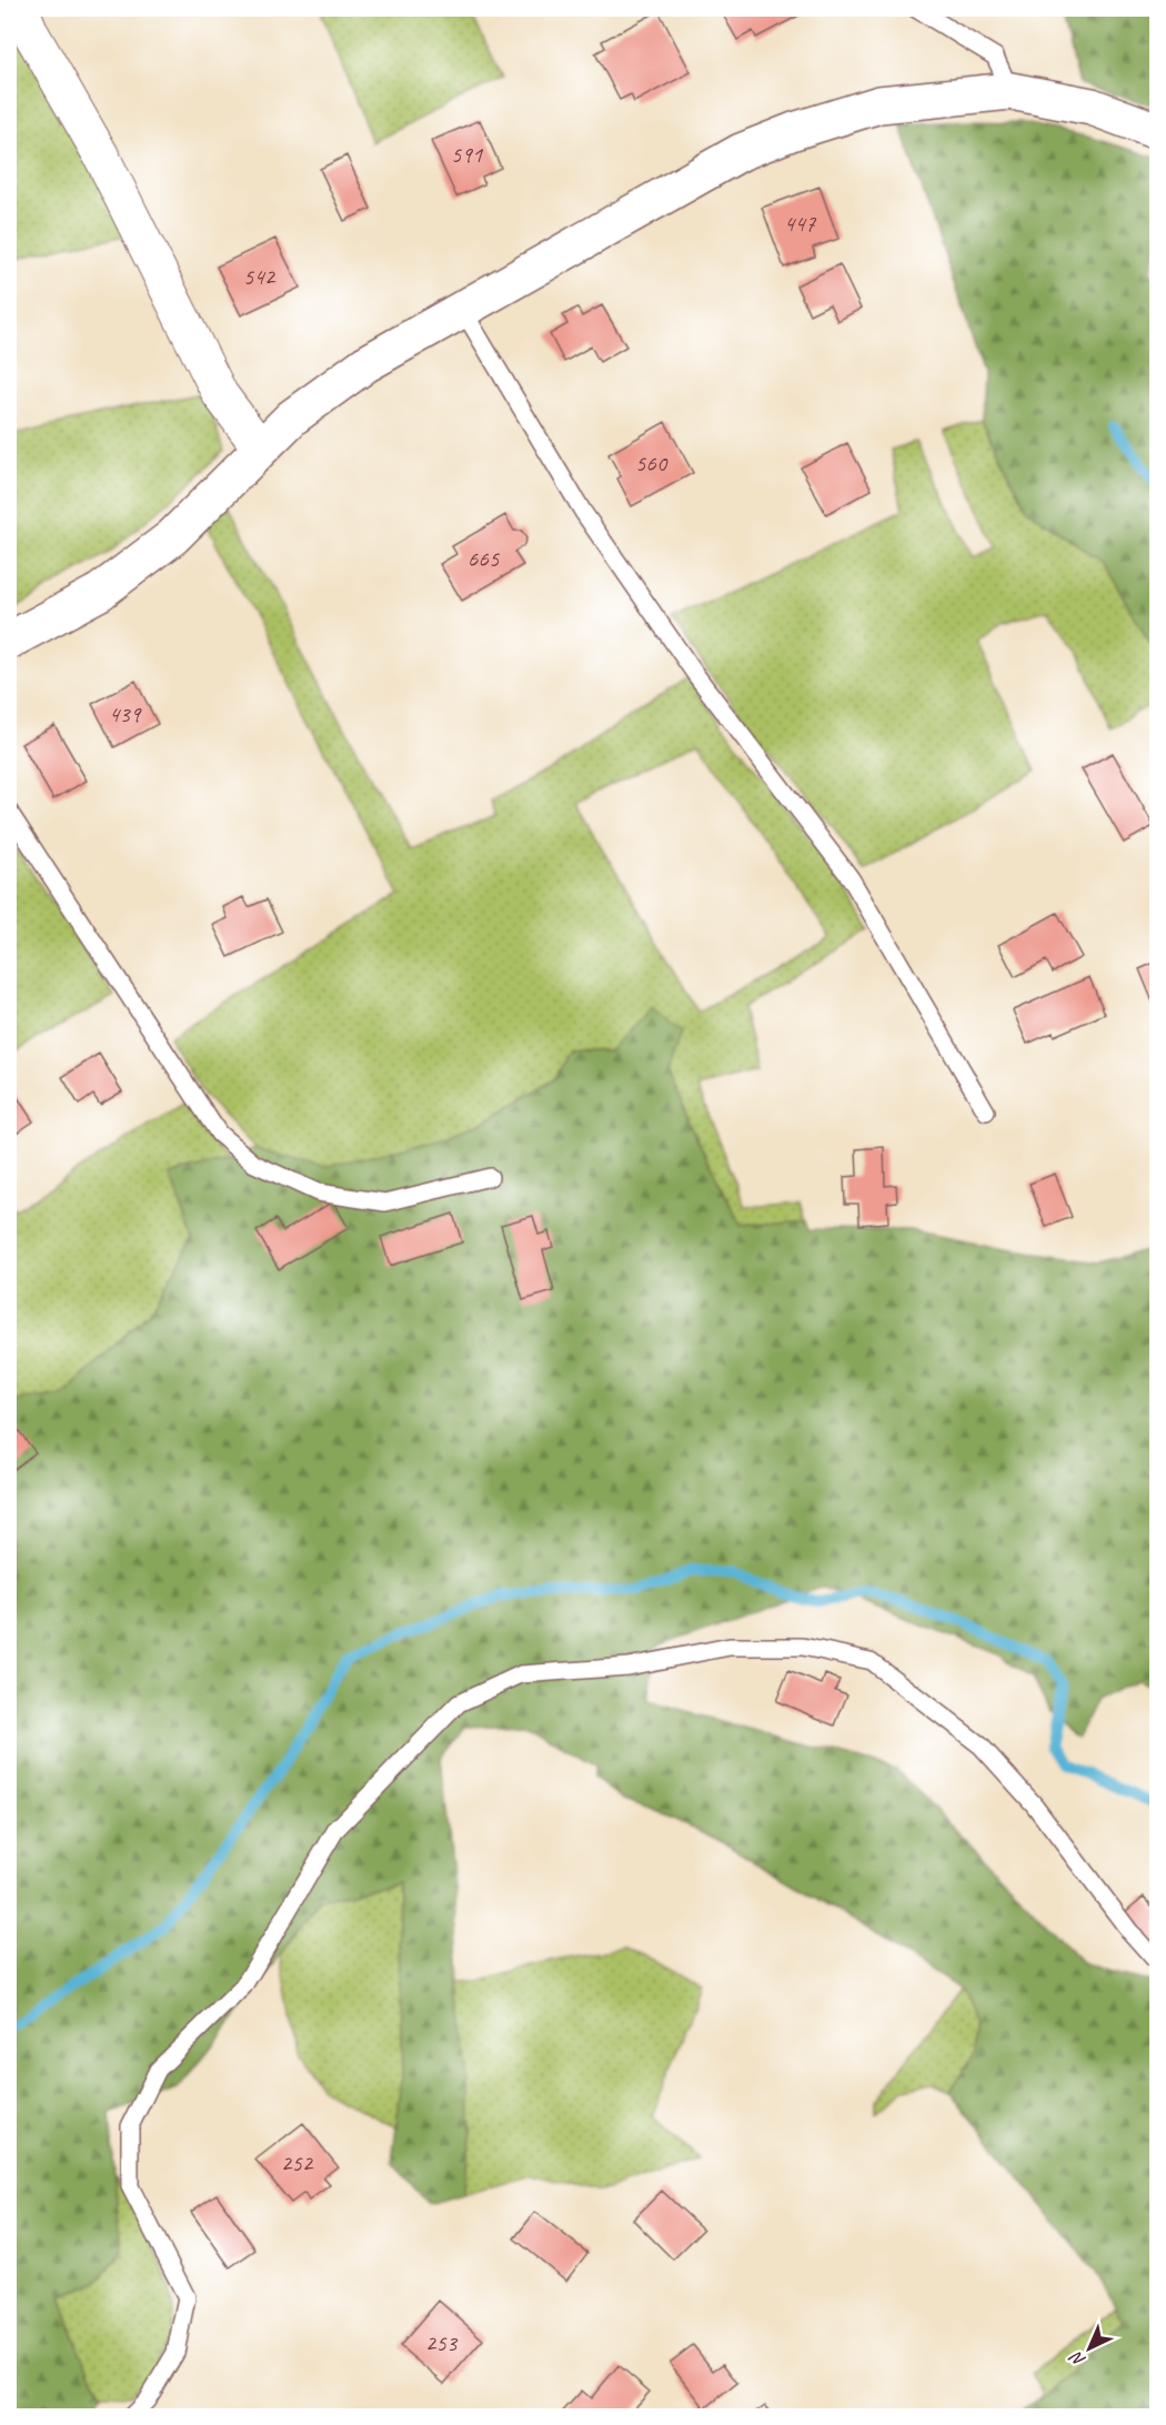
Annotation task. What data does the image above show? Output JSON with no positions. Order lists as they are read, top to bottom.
{
  "house_numbers": [
    "591",
    "447",
    "542",
    "560",
    "665",
    "439",
    "252",
    "253"
  ],
  "north": "bottom left"
}
